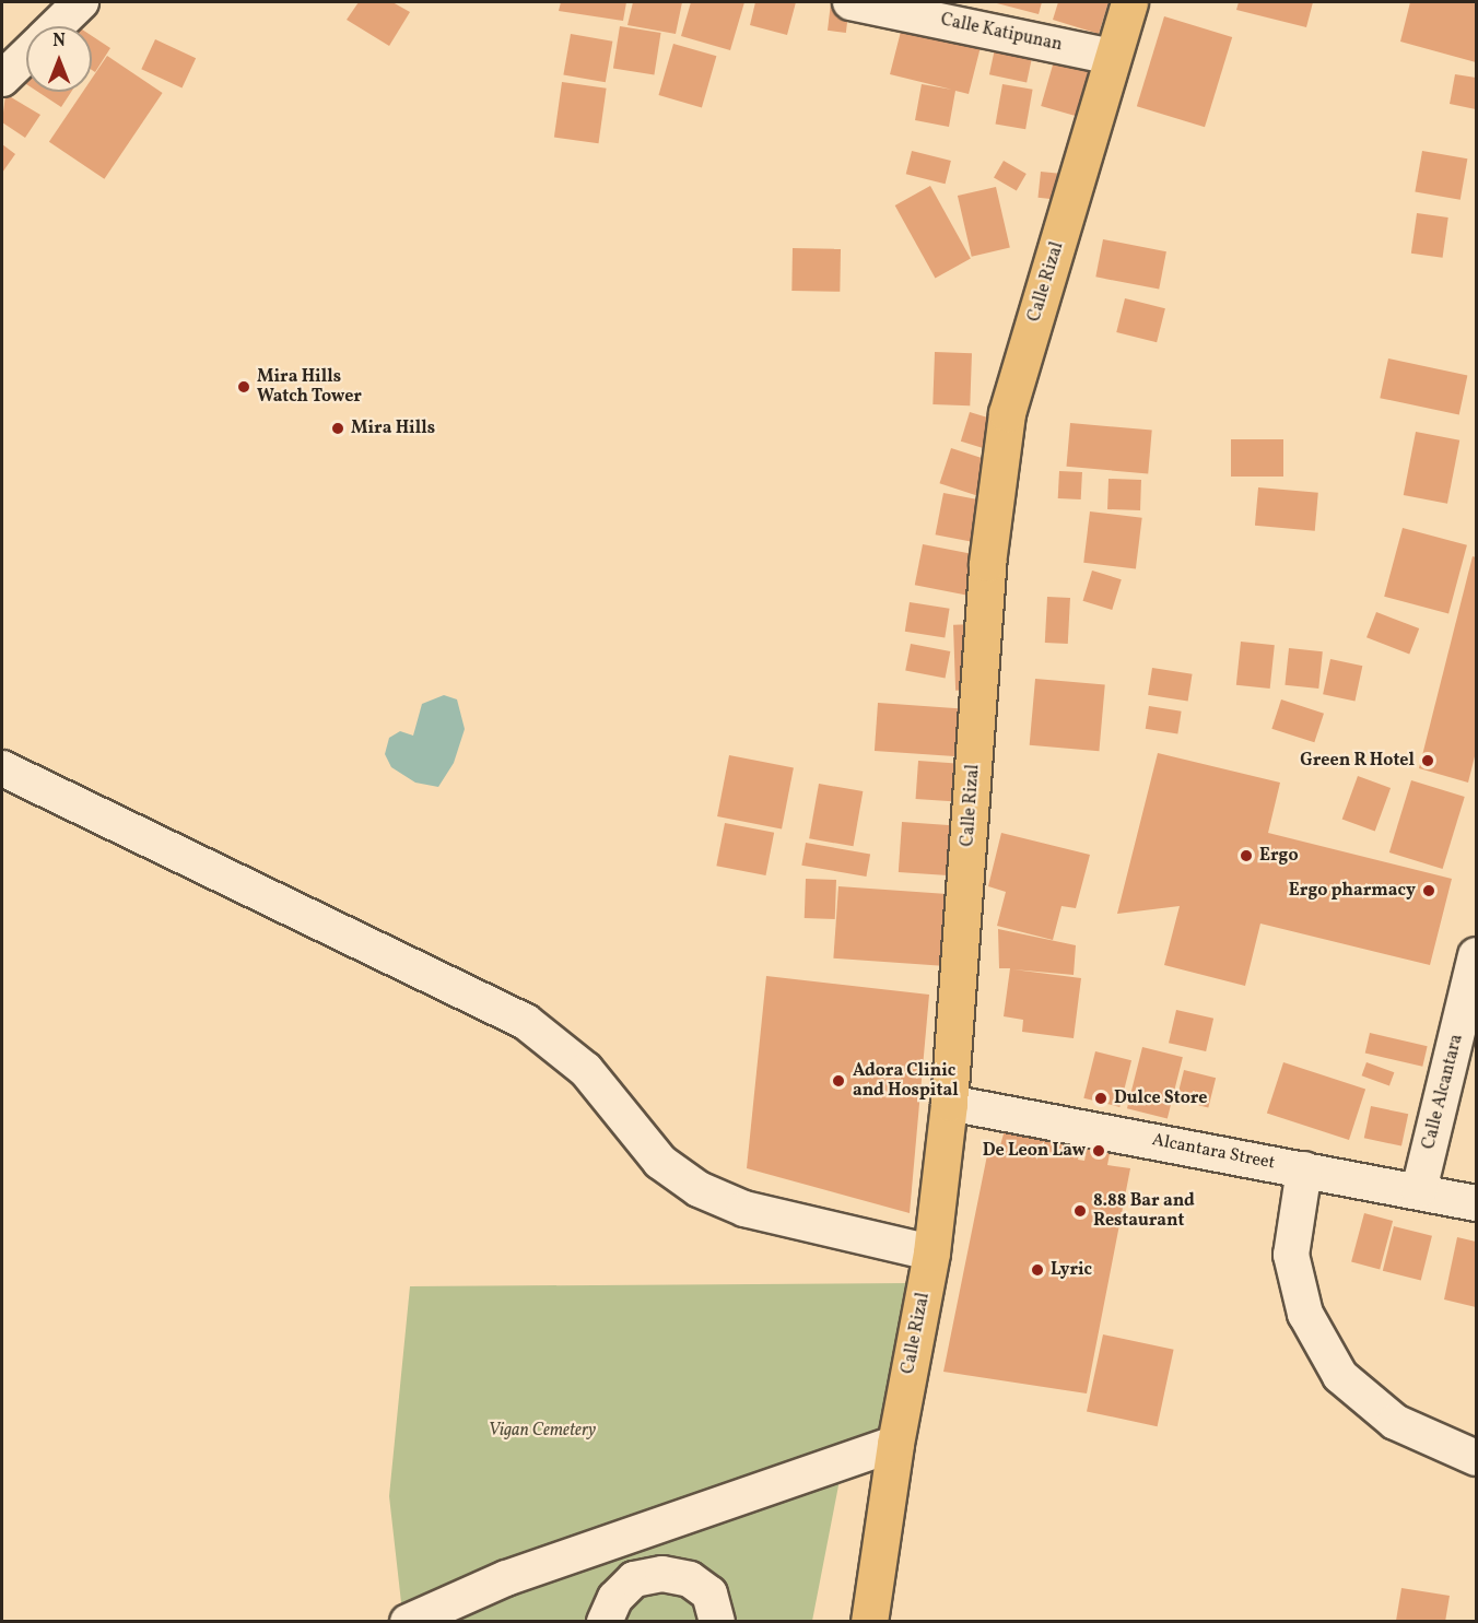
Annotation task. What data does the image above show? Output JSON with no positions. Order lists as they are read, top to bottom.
{
  "streets": {
    "main road": ["Calle Rizal"],
    "street": ["Calle Katipunan", "Calle Alcantara", "Alcantara Street"]
  },
  "crossings": [
    ["Calle Katipunan", "Calle Rizal"],
    ["Calle Rizal", "Alcantara Street"],
    ["Calle Alcantara", "Alcantara Street"]
  ],
  "parks": ["Vigan Cemetery"],
  "places": [
    "Mira Hills Watch Tower",
    "Mira Hills",
    "Green R Hotel",
    "Ergo",
    "Ergo pharmacy",
    "Adora Clinic and Hospital",
    "Dulce Store",
    "De Leon Law",
    "8.88 Bar and Restaurant",
    "Lyric"
  ],
  "north": "top"
}
